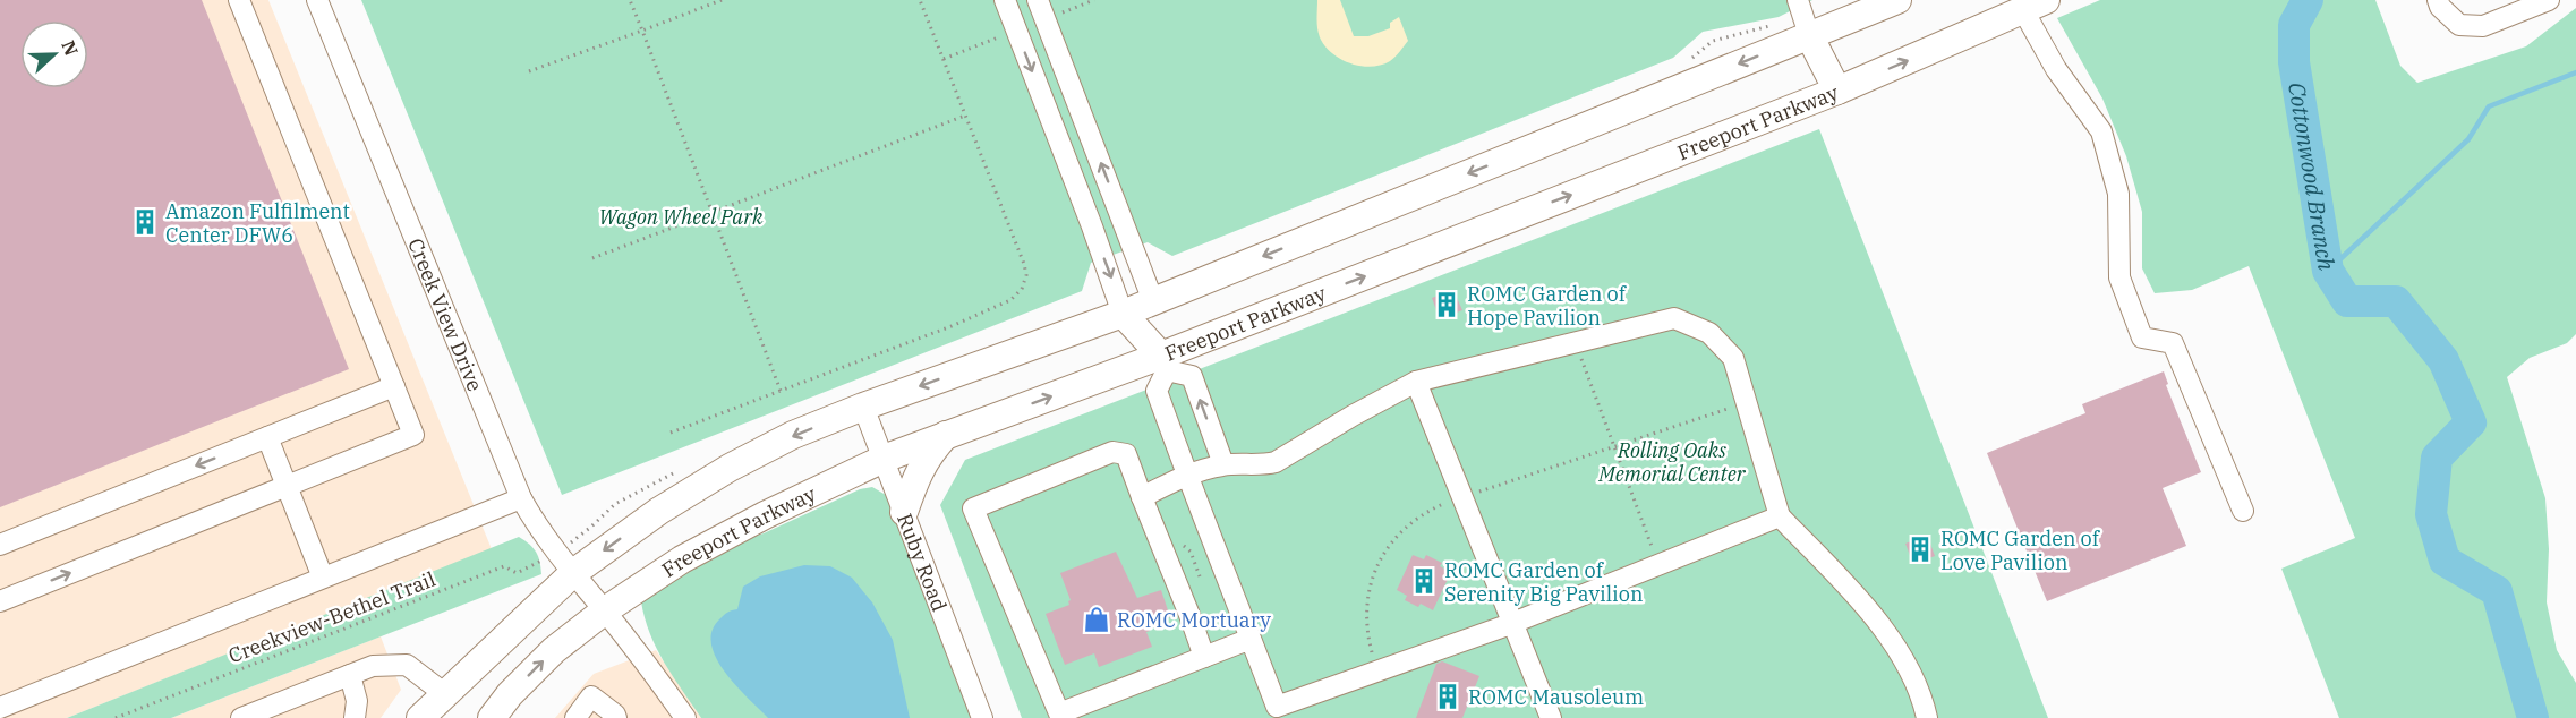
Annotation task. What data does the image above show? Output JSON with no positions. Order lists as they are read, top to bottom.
{
  "streets": {
    "main road": ["Freeport Parkway"],
    "street": ["Creek View Drive", "Ruby Road"],
    "path": ["Creekview-Bethel Trail"]
  },
  "crossings": [
    ["Freeport Parkway", "Creek View Drive"],
    ["Freeport Parkway", "Ruby Road"],
    ["Creek View Drive", "Creekview-Bethel Trail"]
  ],
  "water": ["Cottonwood Branch"],
  "parks": ["Wagon Wheel Park", "Rolling Oaks Memorial Center"],
  "places": {
    "building": [
      "Amazon Fulfilment Center DFW6",
      "ROMC Garden of Hope Pavilion",
      "ROMC Garden of Love Pavilion",
      "ROMC Garden of Serenity Big Pavilion",
      "ROMC Mausoleum"
    ],
    "shop": ["ROMC Mortuary"]
  },
  "north": "right"
}
